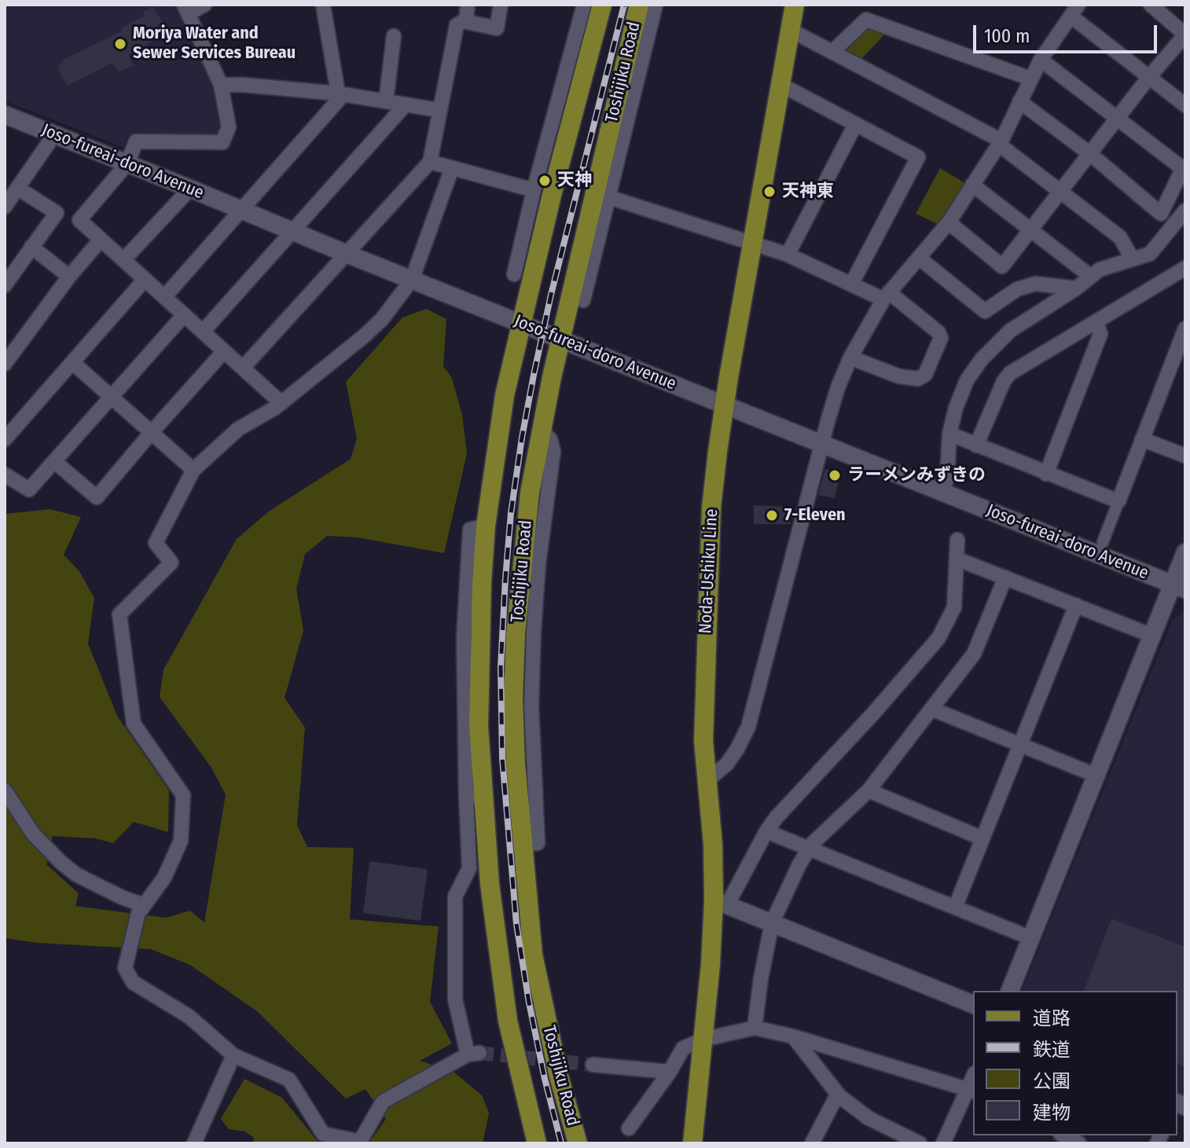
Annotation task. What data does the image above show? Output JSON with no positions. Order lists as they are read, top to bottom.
{
  "streets": {
    "main road": ["Toshijiku Road", "Noda-Ushiku Line"],
    "street": ["Joso-fureai-doro Avenue"]
  },
  "crossings": [
    ["Toshijiku Road", "Joso-fureai-doro Avenue"],
    ["Joso-fureai-doro Avenue", "Noda-Ushiku Line"]
  ],
  "places": [
    "Moriya Water and Sewer Services Bureau",
    "天神",
    "天神東",
    "ラーメンみずきの",
    "7-Eleven"
  ],
  "legend": [
    "道路",
    "鉄道",
    "公園",
    "建物"
  ],
  "scale_bar": "100 m"
}
